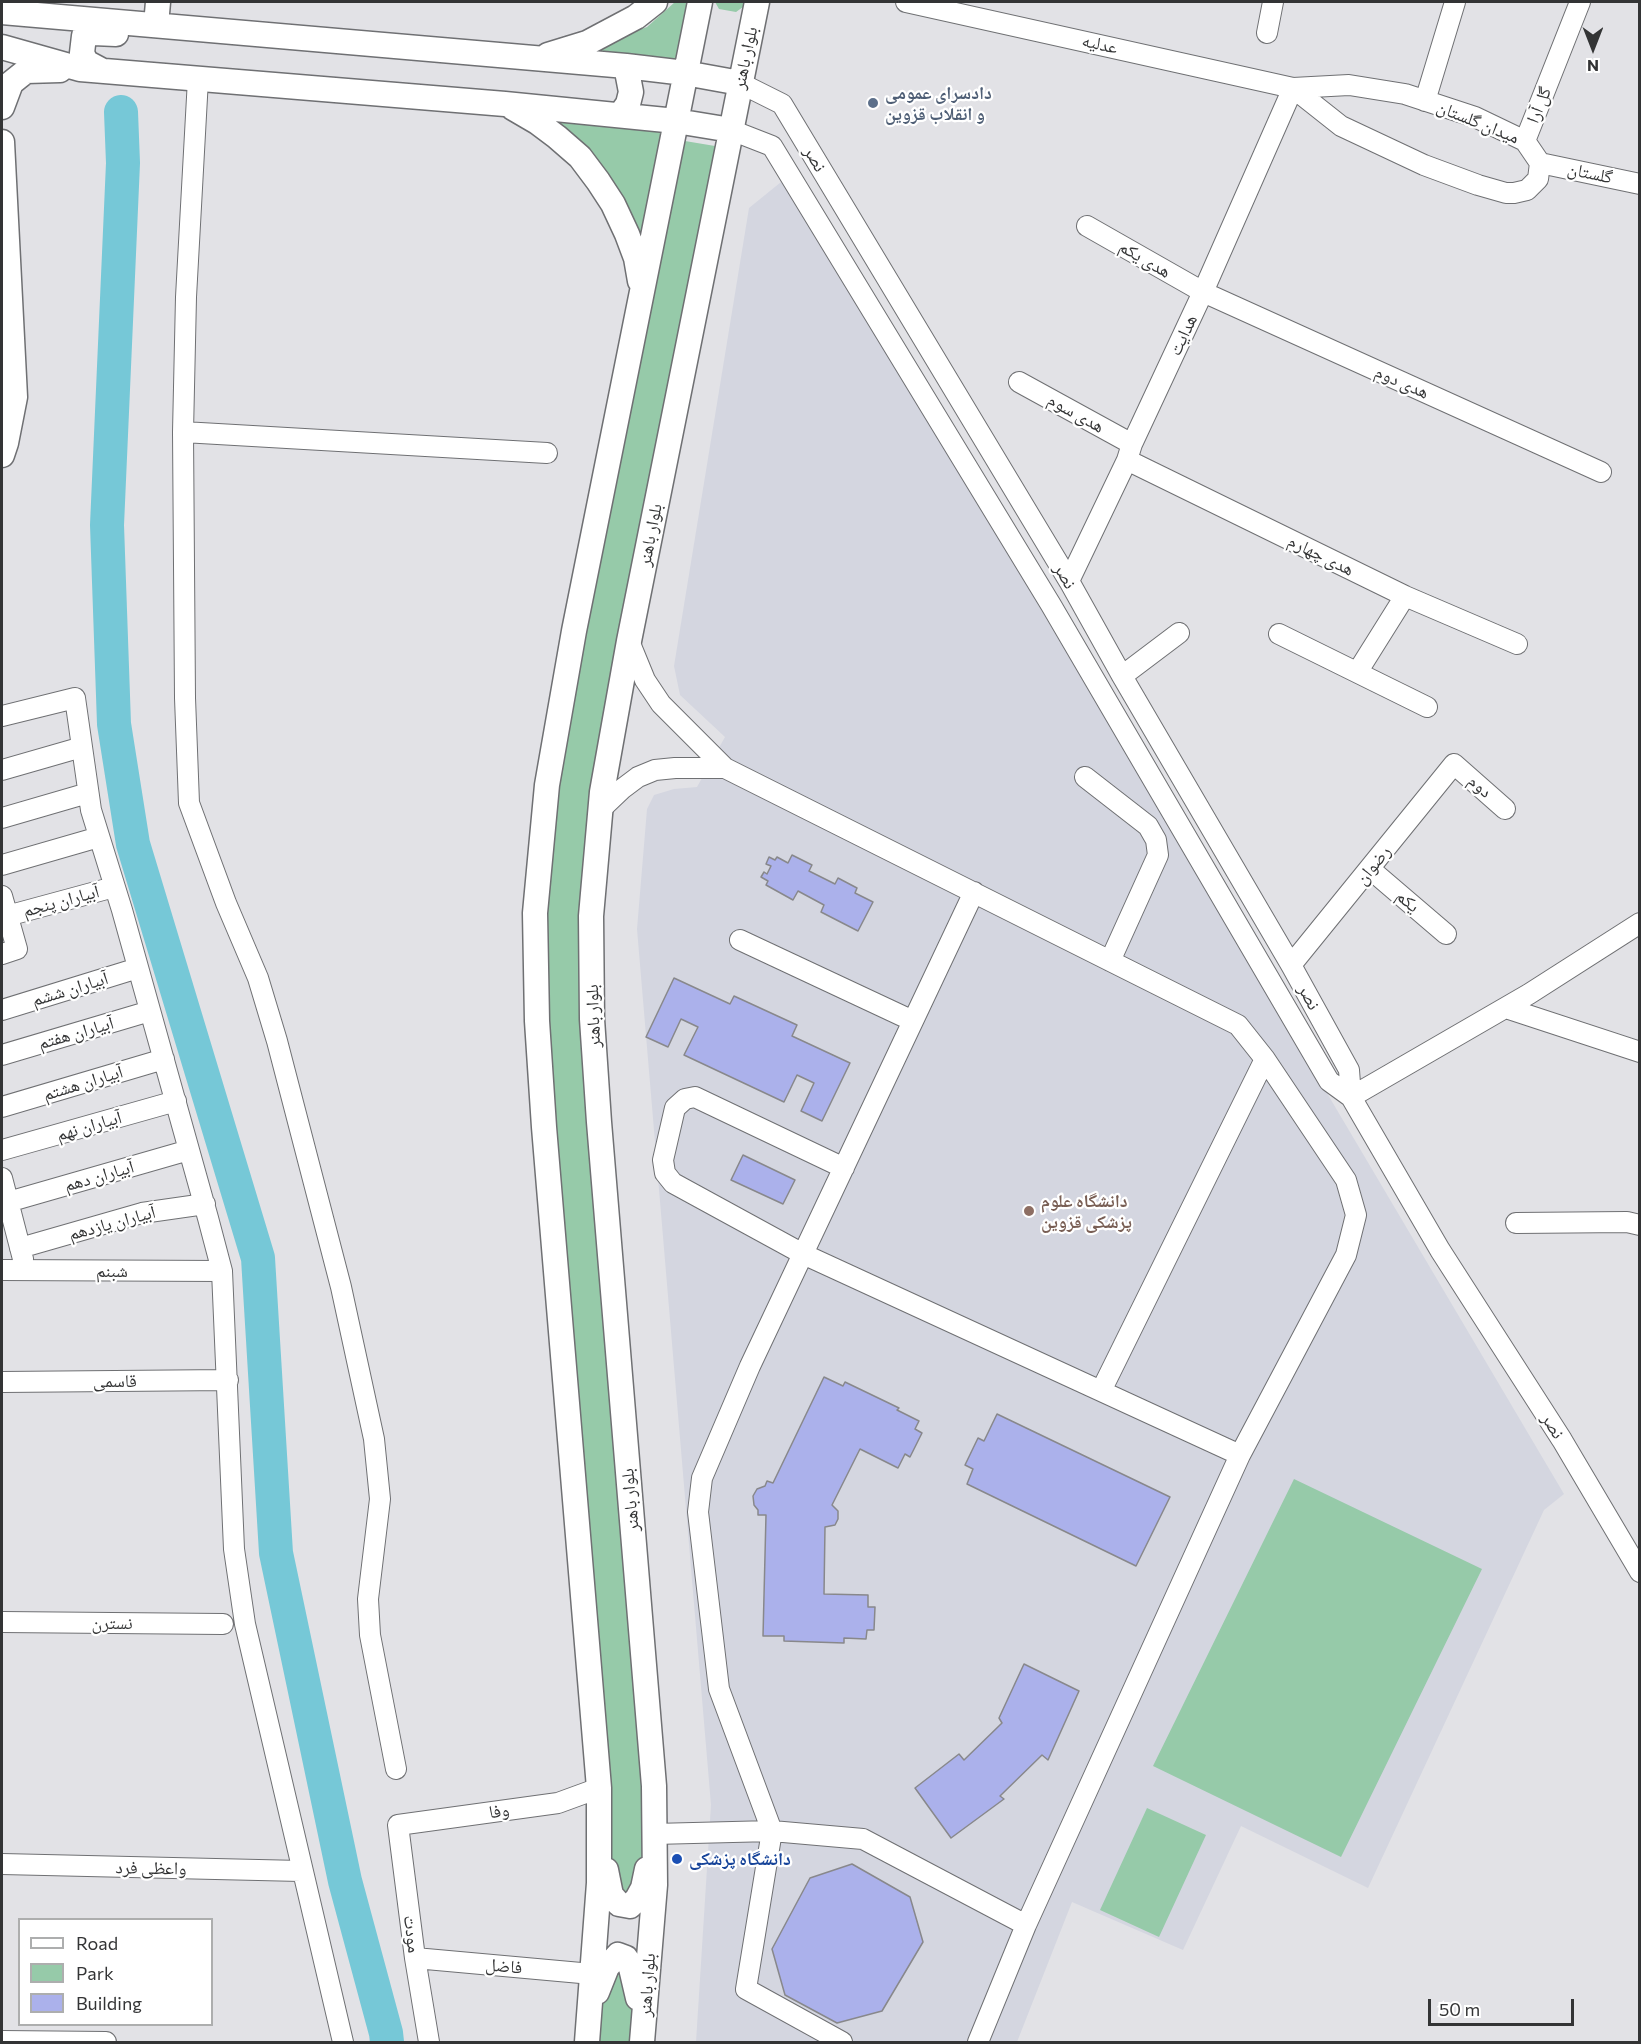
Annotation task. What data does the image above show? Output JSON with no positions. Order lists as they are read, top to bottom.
{
  "streets": {
    "main road": ["بلوار باهنر"],
    "street": [
      "عدلیه",
      "گل آرا",
      "میدان گلستان",
      "نصر",
      "گلستان",
      "هدی یکم",
      "هدایت",
      "هدی دوم",
      "هدی سوم",
      "هدی چهارم",
      "دوم",
      "رضوان",
      "آبیاران پنجم",
      "یکم",
      "آبیاران ششم",
      "آبیاران هفتم",
      "آبیاران هشتم",
      "آبیاران نهم",
      "آبیاران دهم",
      "آبیاران یازدهم",
      "شبنم",
      "قاسمی",
      "نسترن",
      "وفا",
      "واعظی فرد",
      "مودت",
      "فاضل"
    ]
  },
  "crossings": [
    ["عدلیه", "میدان گلستان"],
    ["عدلیه", "هدایت"],
    ["بلوار باهنر", "نصر"],
    ["گل آرا", "میدان گلستان"],
    ["میدان گلستان", "گلستان"],
    ["میدان گلستان", "هدایت"],
    ["نصر", "هدایت"],
    ["نصر", "رضوان"],
    ["هدی یکم", "هدایت"],
    ["هدی یکم", "هدی دوم"],
    ["هدایت", "هدی دوم"],
    ["هدایت", "هدی سوم"],
    ["هدایت", "هدی چهارم"],
    ["هدی سوم", "هدی چهارم"],
    ["دوم", "رضوان"],
    ["رضوان", "یکم"],
    ["وفا", "مودت"],
    ["مودت", "فاضل"]
  ],
  "places": ["دادسرای عمومی و انقلاب قزوین", "دانشگاه علوم پزشکی قزوین", "دانشگاه پزشکی"],
  "legend": ["Road", "Park", "Building"],
  "scale_bar": "50 m",
  "north": "bottom"
}
